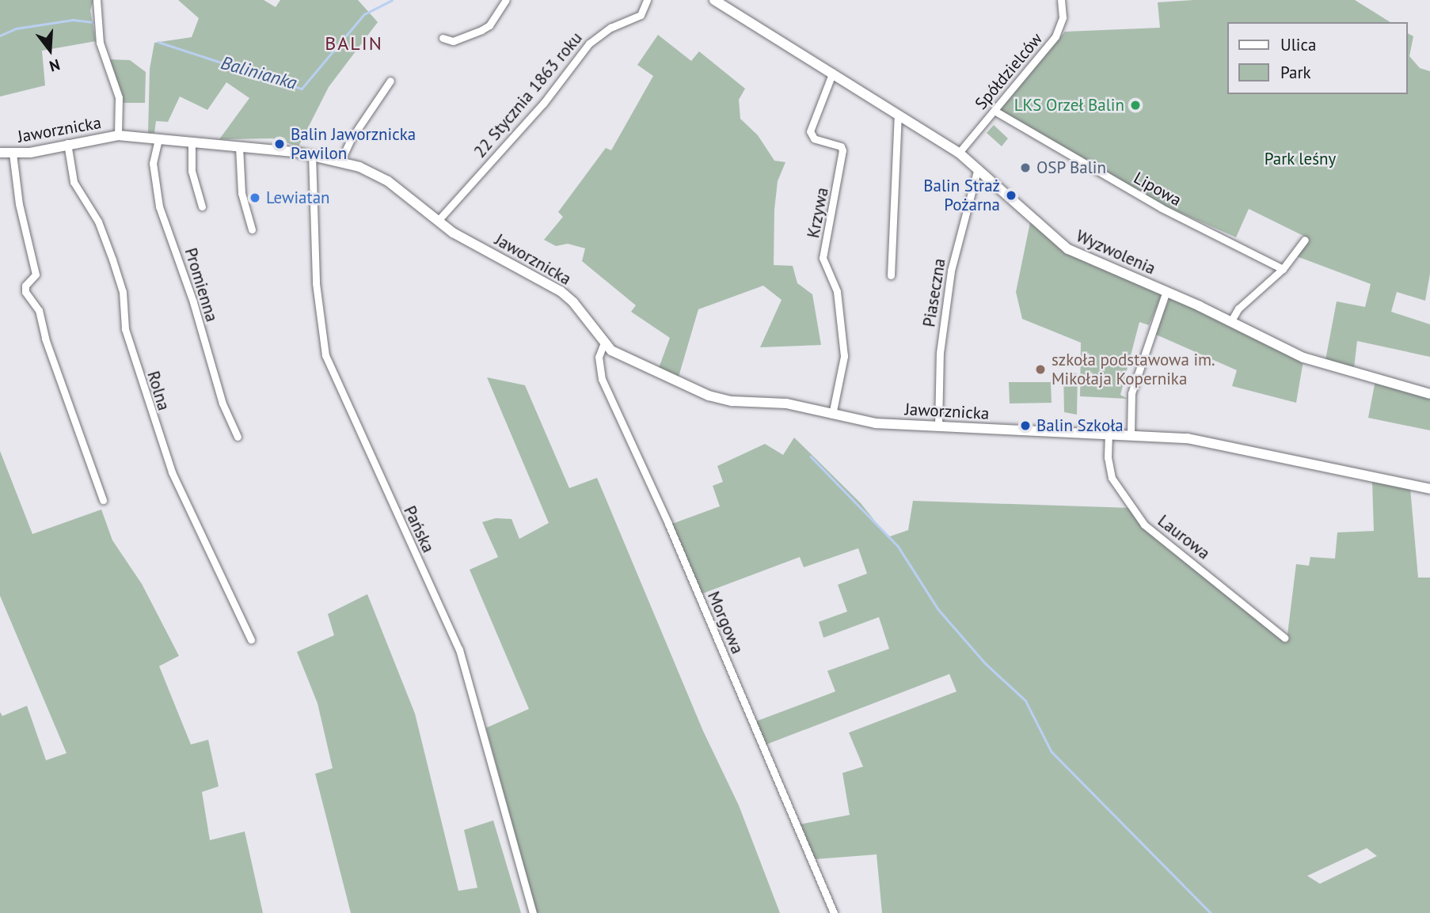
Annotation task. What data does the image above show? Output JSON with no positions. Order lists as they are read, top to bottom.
{
  "streets": {
    "street": [
      "Spółdzielców",
      "22 Stycznia 1863 roku",
      "Jaworznicka",
      "Lipowa",
      "Krzywa",
      "Wyzwolenia",
      "Promienna",
      "Piaseczna",
      "Rolna",
      "Pańska",
      "Laurowa",
      "Morgowa"
    ]
  },
  "crossings": [
    ["Spółdzielców", "Lipowa"],
    ["Spółdzielców", "Wyzwolenia"],
    ["22 Stycznia 1863 roku", "Jaworznicka"],
    ["Jaworznicka", "Krzywa"],
    ["Jaworznicka", "Promienna"],
    ["Jaworznicka", "Piaseczna"],
    ["Jaworznicka", "Rolna"],
    ["Jaworznicka", "Pańska"],
    ["Jaworznicka", "Laurowa"],
    ["Jaworznicka", "Morgowa"],
    ["Krzywa", "Wyzwolenia"],
    ["Wyzwolenia", "Piaseczna"]
  ],
  "districts": ["BALIN"],
  "water": ["Balinianka"],
  "parks": ["Park leśny"],
  "places": [
    "LKS Orzeł Balin",
    "Balin Jaworznicka Pawilon",
    "OSP Balin",
    "Balin Straż Pożarna",
    "Lewiatan",
    "szkoła podstawowa im. Mikołaja Kopernika",
    "Balin Szkoła"
  ],
  "legend": ["Ulica", "Park"],
  "north": "bottom"
}
